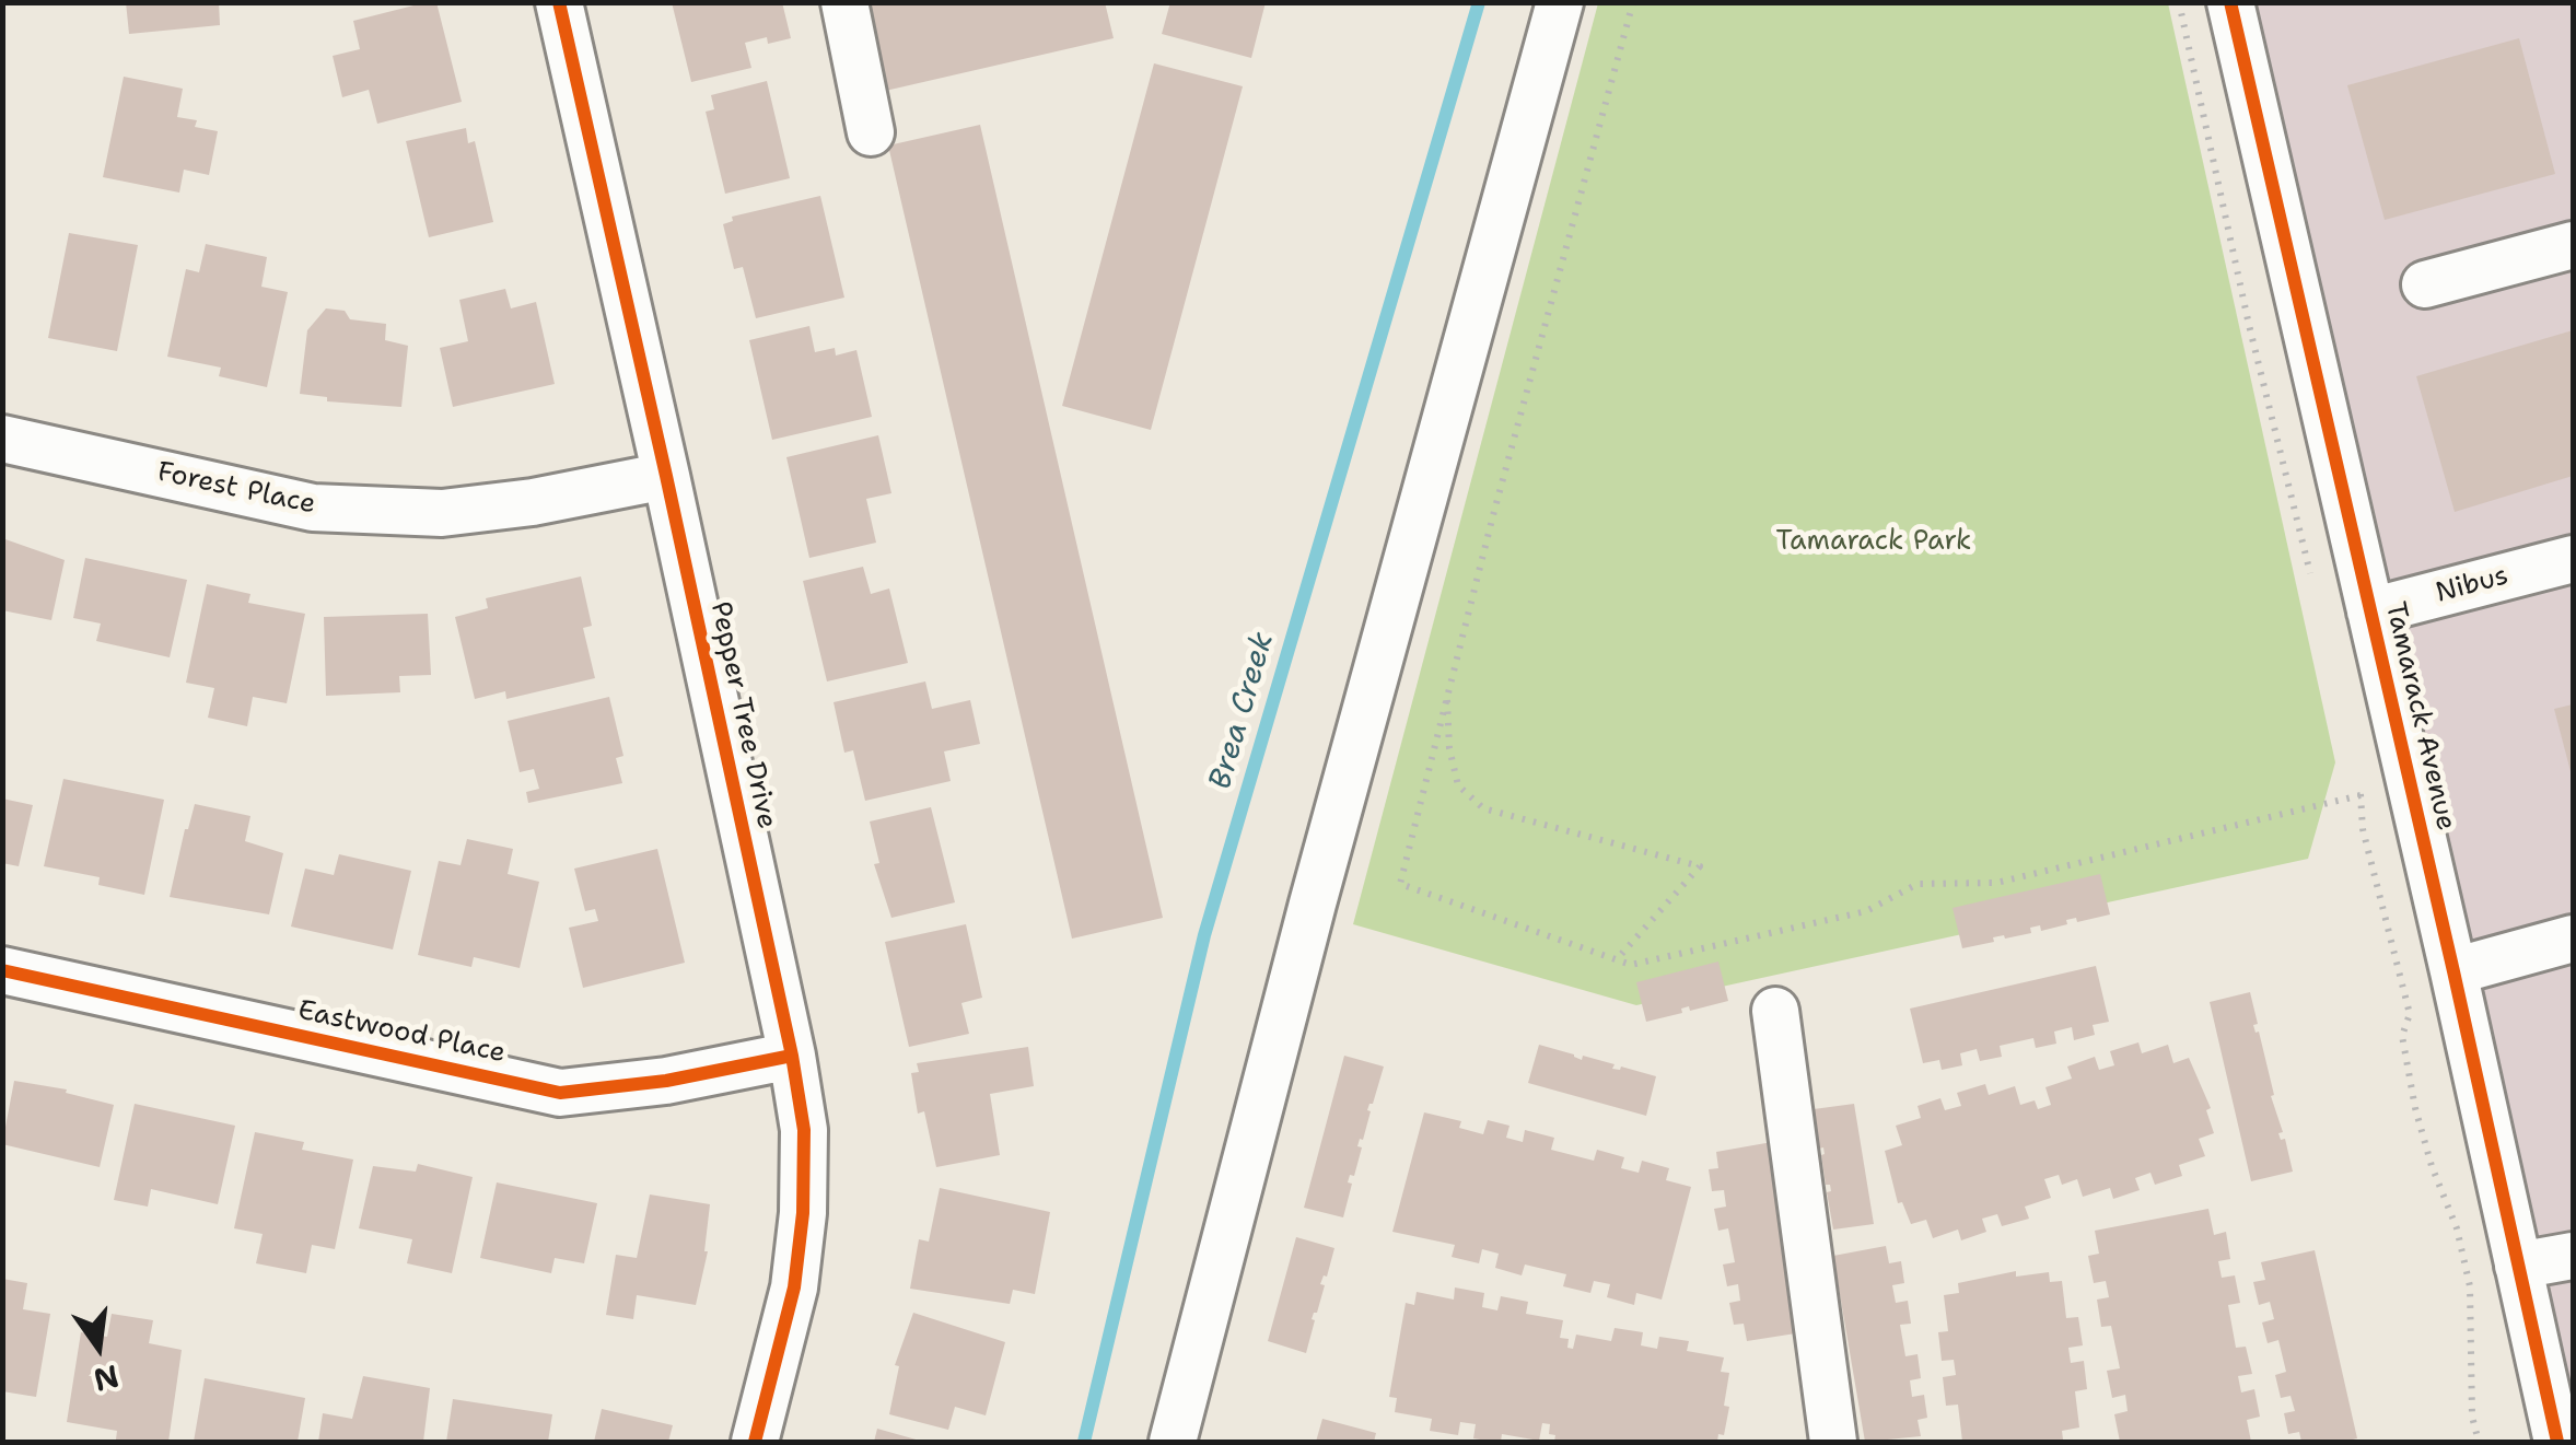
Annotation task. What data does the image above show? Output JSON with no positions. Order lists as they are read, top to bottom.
{
  "streets": {
    "street": [
      "Forest Place",
      "Nibus",
      "Pepper Tree Drive",
      "Tamarack Avenue",
      "Eastwood Place"
    ]
  },
  "crossings": [
    ["Forest Place", "Pepper Tree Drive"],
    ["Nibus", "Tamarack Avenue"],
    ["Pepper Tree Drive", "Eastwood Place"]
  ],
  "water": ["Brea Creek"],
  "parks": ["Tamarack Park"],
  "north": "bottom"
}
